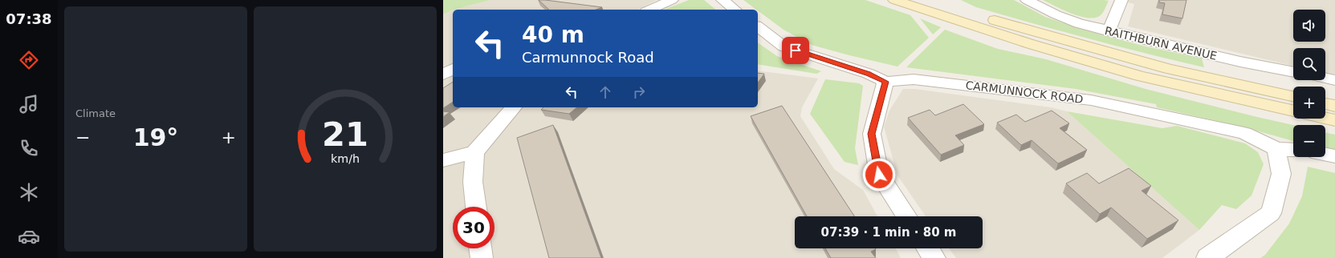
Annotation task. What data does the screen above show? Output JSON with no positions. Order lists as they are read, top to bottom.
{
  "streets": {
    "street": ["RAITHBURN AVENUE", "CARMUNNOCK ROAD"]
  },
  "page": {
    "tabs": "07:38",
    "tile": "Climate",
    "map_buttons": ["+", "−"],
    "turn": ["40 m", "Carmunnock Road"],
    "heat": ["−", "19°", "+"],
    "limit": "30",
    "trip": "07:39 · 1 min · 80 m",
    "gauge": ["21", "km/h"]
  }
}
